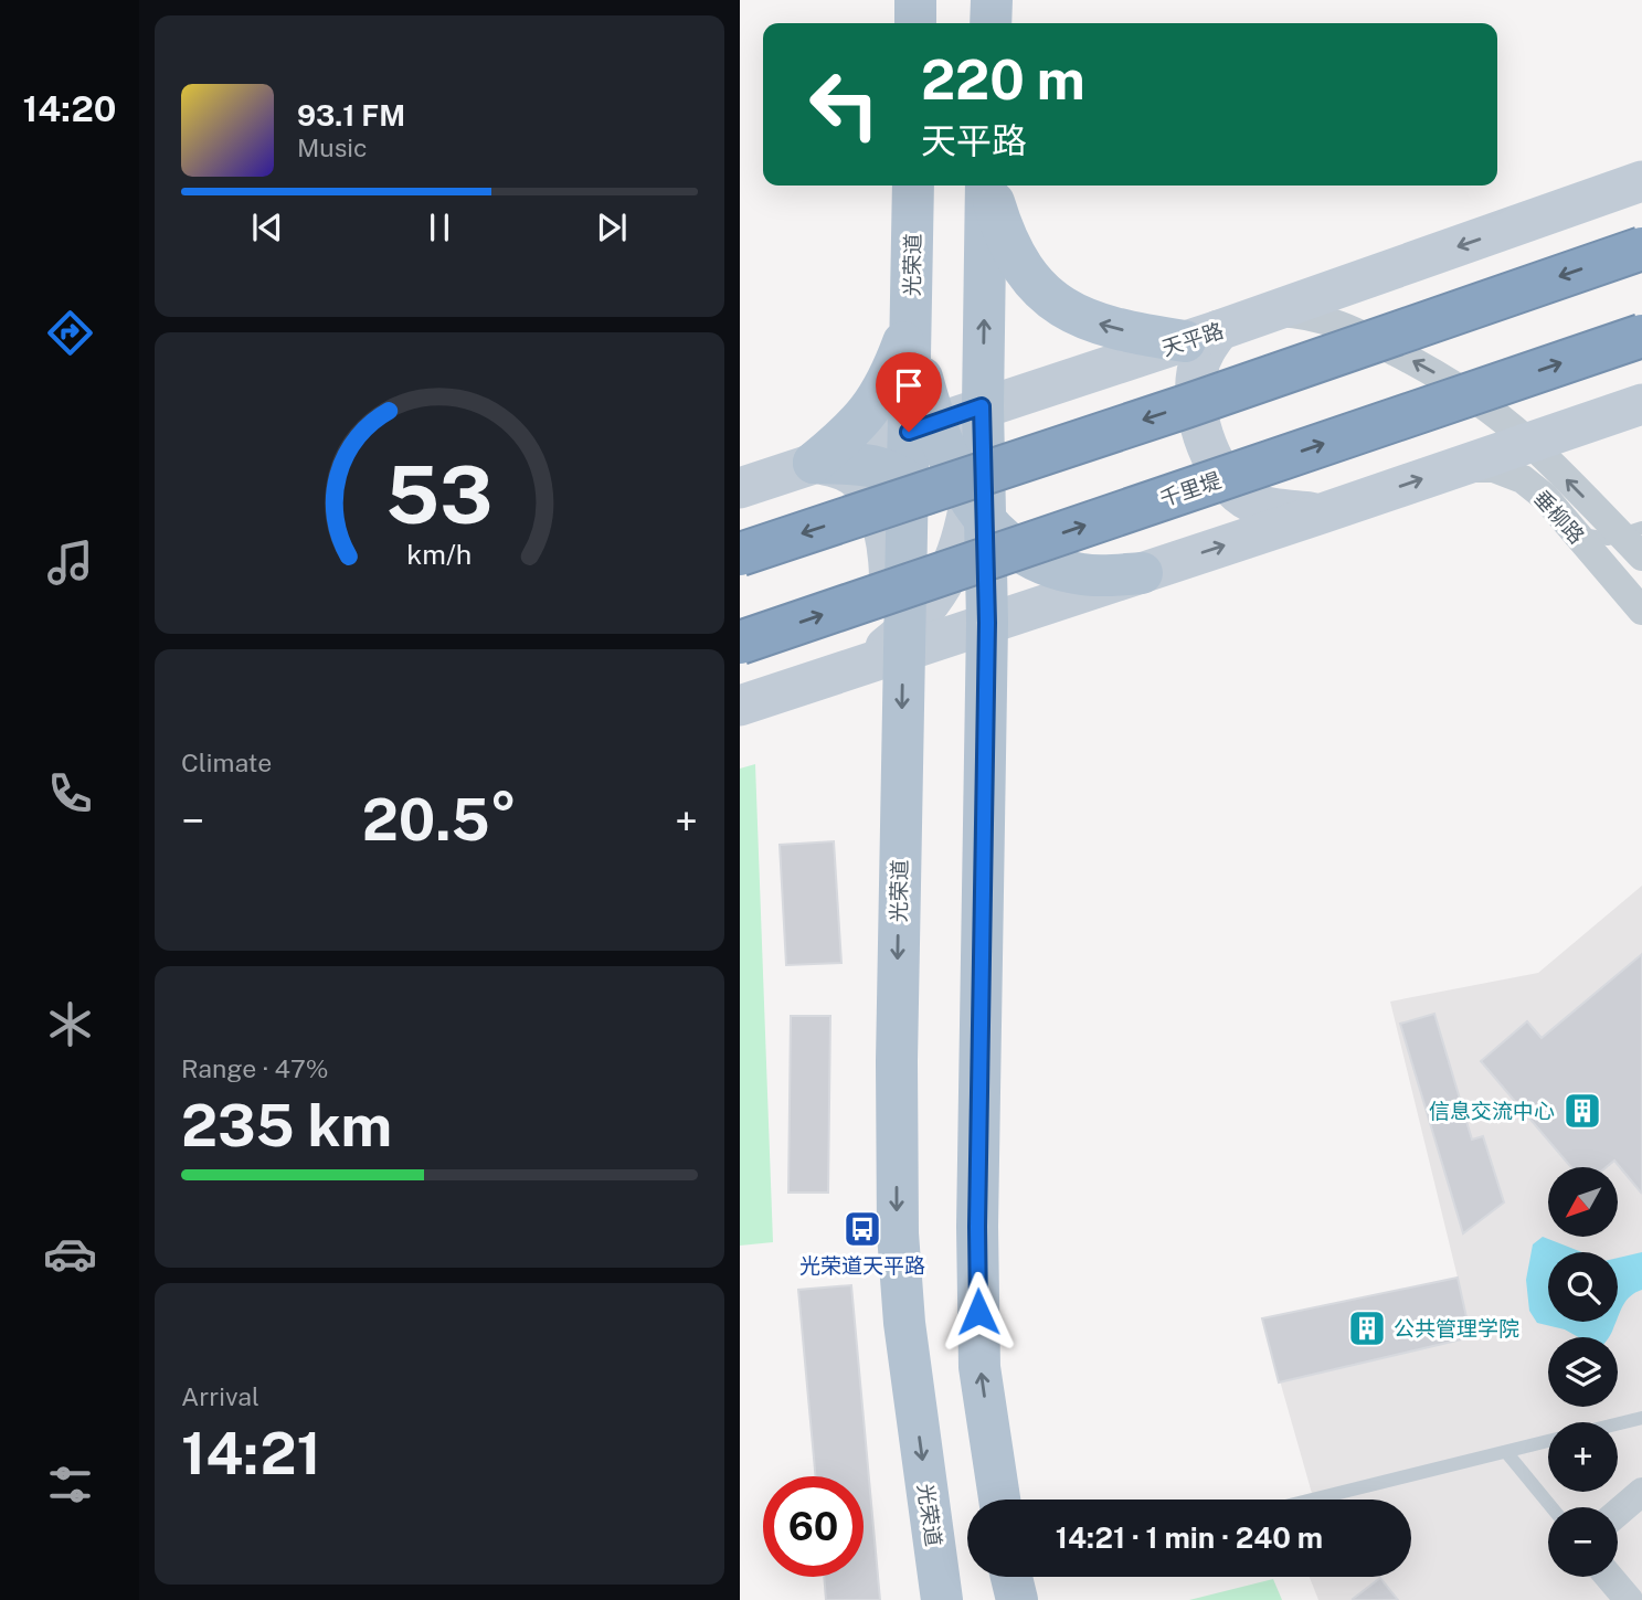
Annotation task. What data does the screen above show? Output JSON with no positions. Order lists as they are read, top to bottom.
{
  "streets": {
    "highway": ["千里堤"],
    "main road": ["光荣道"],
    "street": ["天平路", "垂柳路"]
  },
  "crossings": [
    ["光荣道", "天平路"],
    ["天平路", "垂柳路"]
  ],
  "places": {
    "building": ["信息交流中心", "公共管理学院"],
    "bus stop": ["光荣道天平路"]
  },
  "north": "bottom left",
  "page": {
    "tabs": "14:20",
    "turn": ["220 m", "天平路"],
    "song": ["93.1 FM", "Music"],
    "tile": [
      "Climate",
      ["Range · 47%", "235 km"],
      ["Arrival", "14:21"]
    ],
    "heat": ["−", "20.5°", "+"],
    "map_buttons": ["+", "−"],
    "limit": "60",
    "trip": "14:21 · 1 min · 240 m",
    "gauge": ["53", "km/h"]
  }
}
